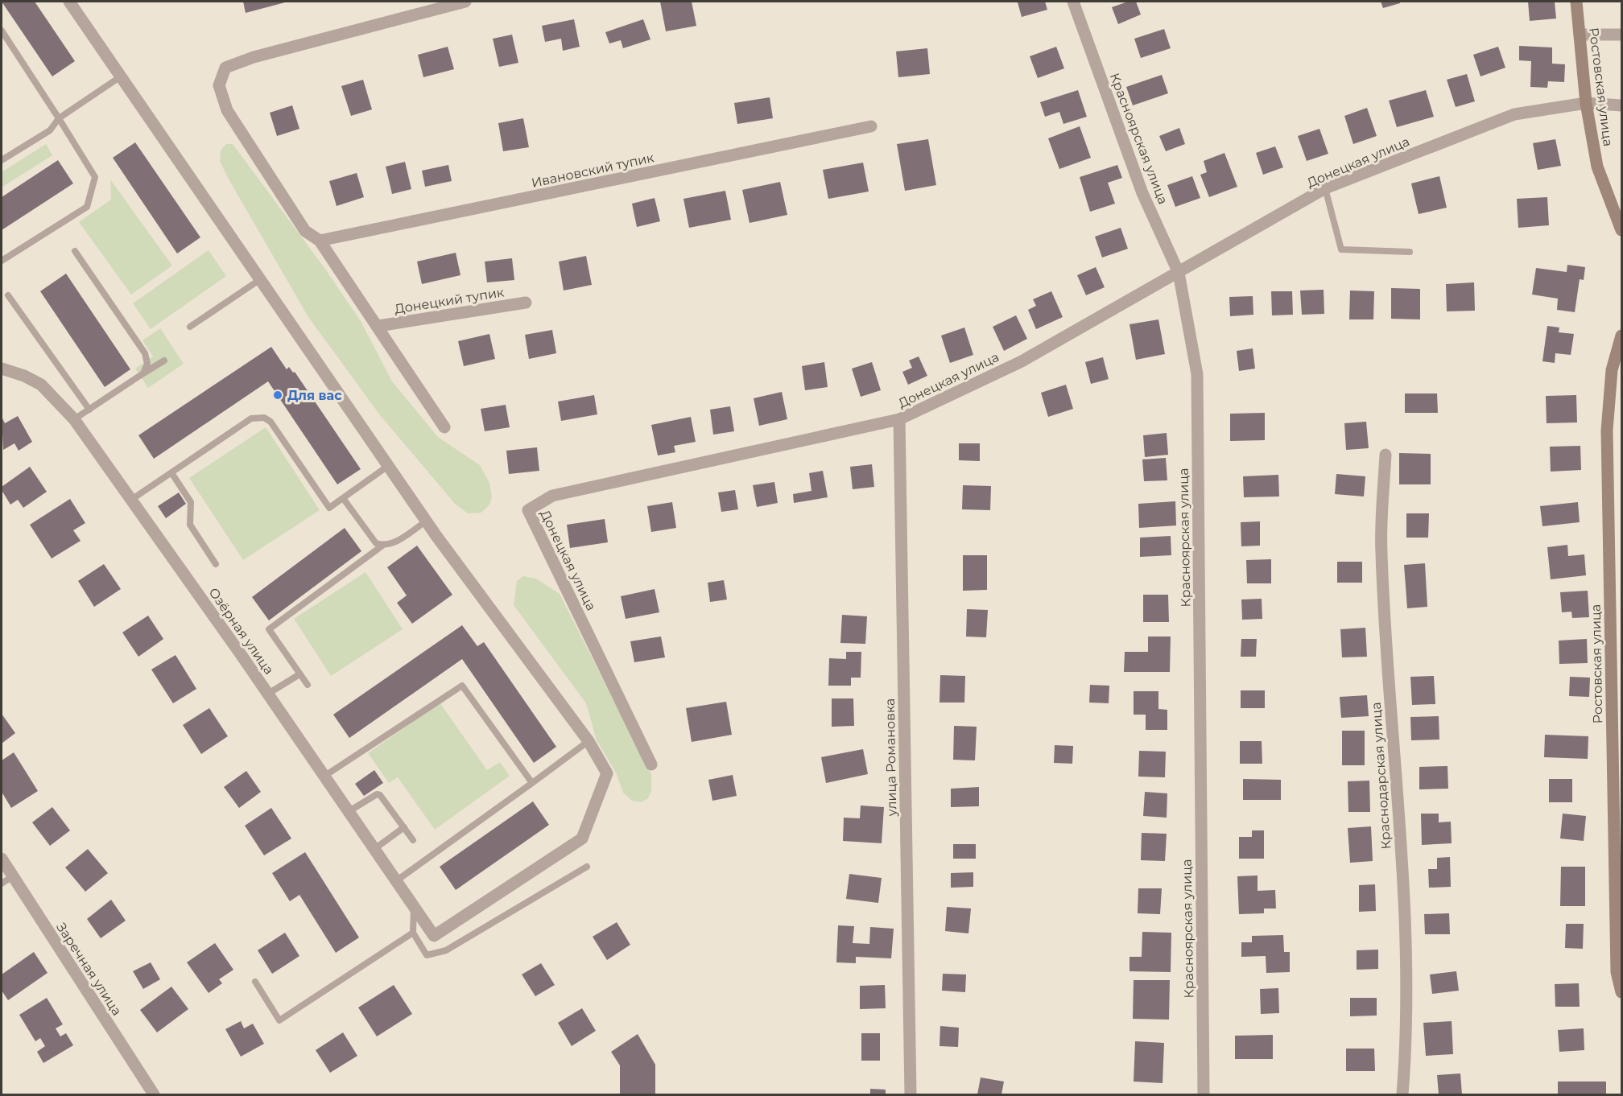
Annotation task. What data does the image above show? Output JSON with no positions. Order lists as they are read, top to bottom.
{
  "streets": {
    "street": [
      "Ростовская улица",
      "Красноярская улица",
      "Донецкая улица",
      "Ивановский тупик",
      "Донецкий тупик",
      "Озёрная улица",
      "улица Романовка",
      "Краснодарская улица",
      "Заречная улица"
    ]
  },
  "crossings": [
    ["Ростовская улица", "Донецкая улица"],
    ["Красноярская улица", "Донецкая улица"],
    ["Донецкая улица", "улица Романовка"]
  ],
  "places": ["Для вас"]
}
